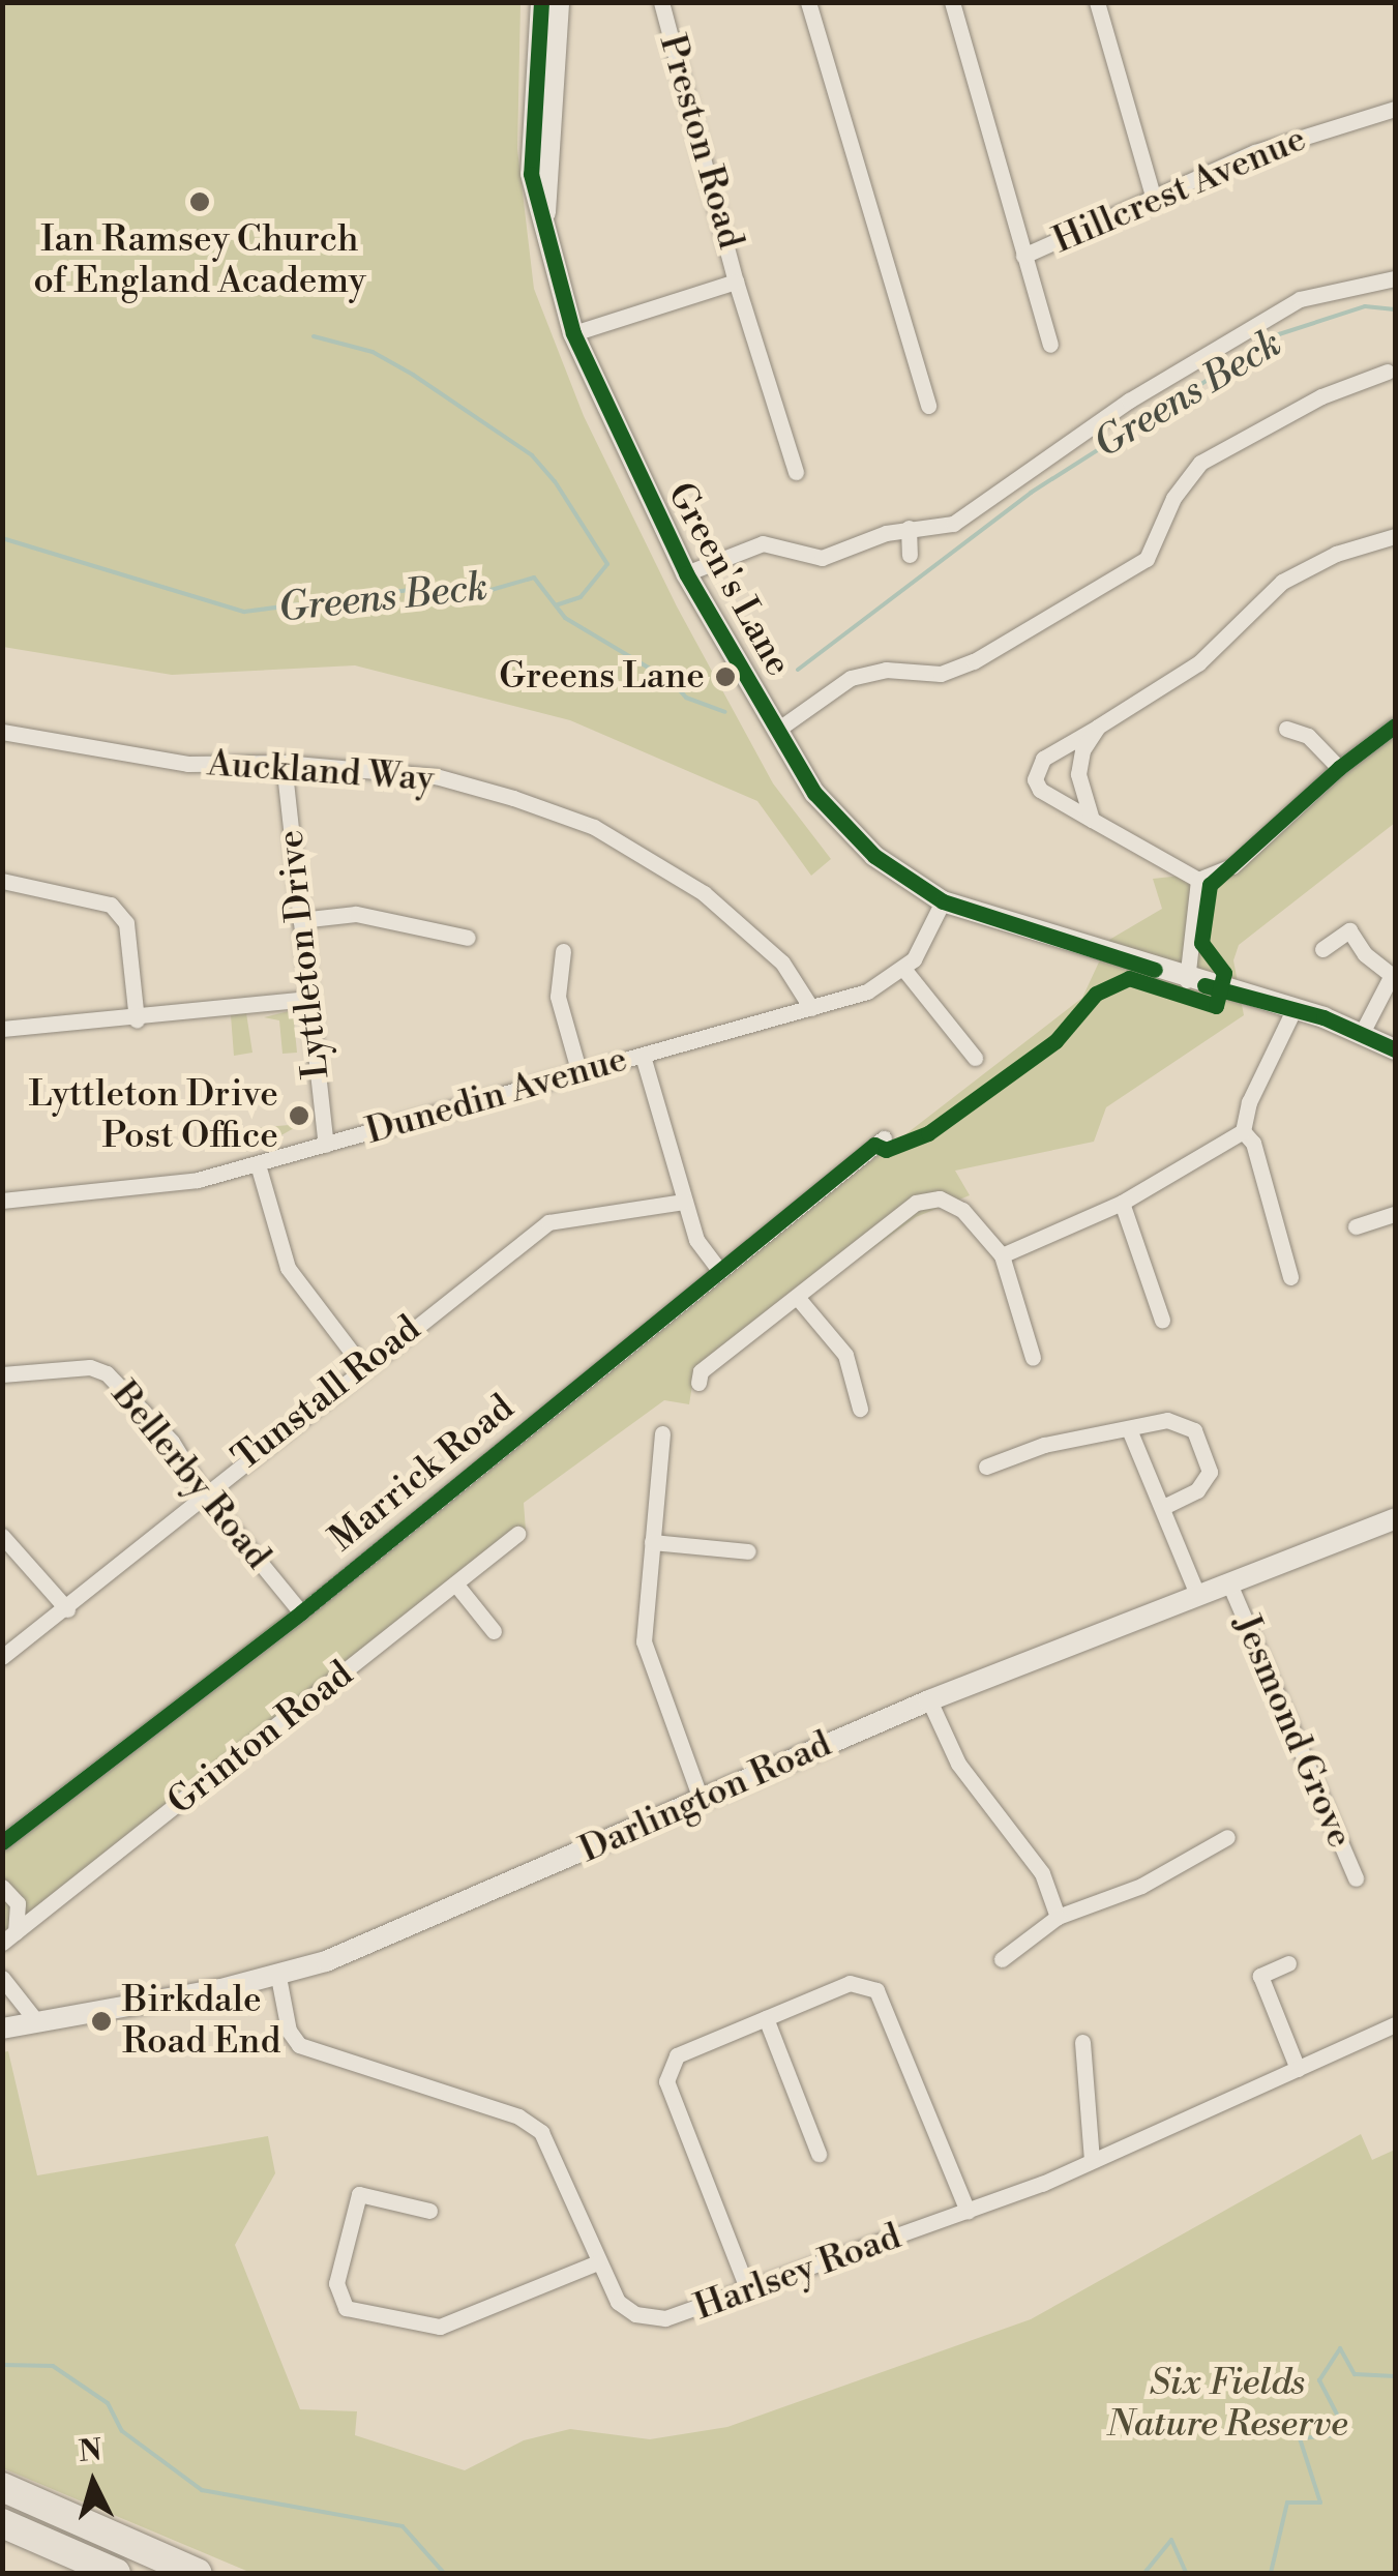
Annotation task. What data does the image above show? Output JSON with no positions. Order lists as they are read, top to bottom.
{
  "streets": {
    "street": [
      "Preston Road",
      "Hillcrest Avenue",
      "Green's Lane",
      "Auckland Way",
      "Lyttleton Drive",
      "Dunedin Avenue",
      "Tunstall Road",
      "Marrick Road",
      "Bellerby Road",
      "Jesmond Grove",
      "Grinton Road",
      "Darlington Road",
      "Harlsey Road"
    ]
  },
  "crossings": [
    ["Preston Road", "Green's Lane"],
    ["Auckland Way", "Lyttleton Drive"],
    ["Auckland Way", "Dunedin Avenue"],
    ["Lyttleton Drive", "Dunedin Avenue"],
    ["Tunstall Road", "Bellerby Road"],
    ["Marrick Road", "Bellerby Road"],
    ["Jesmond Grove", "Darlington Road"],
    ["Darlington Road", "Harlsey Road"]
  ],
  "water": ["Greens Beck"],
  "parks": ["Six Fields Nature Reserve"],
  "places": [
    "Ian Ramsey Church of England Academy",
    "Greens Lane",
    "Lyttleton Drive Post Office",
    "Birkdale Road End"
  ],
  "north": "top"
}
